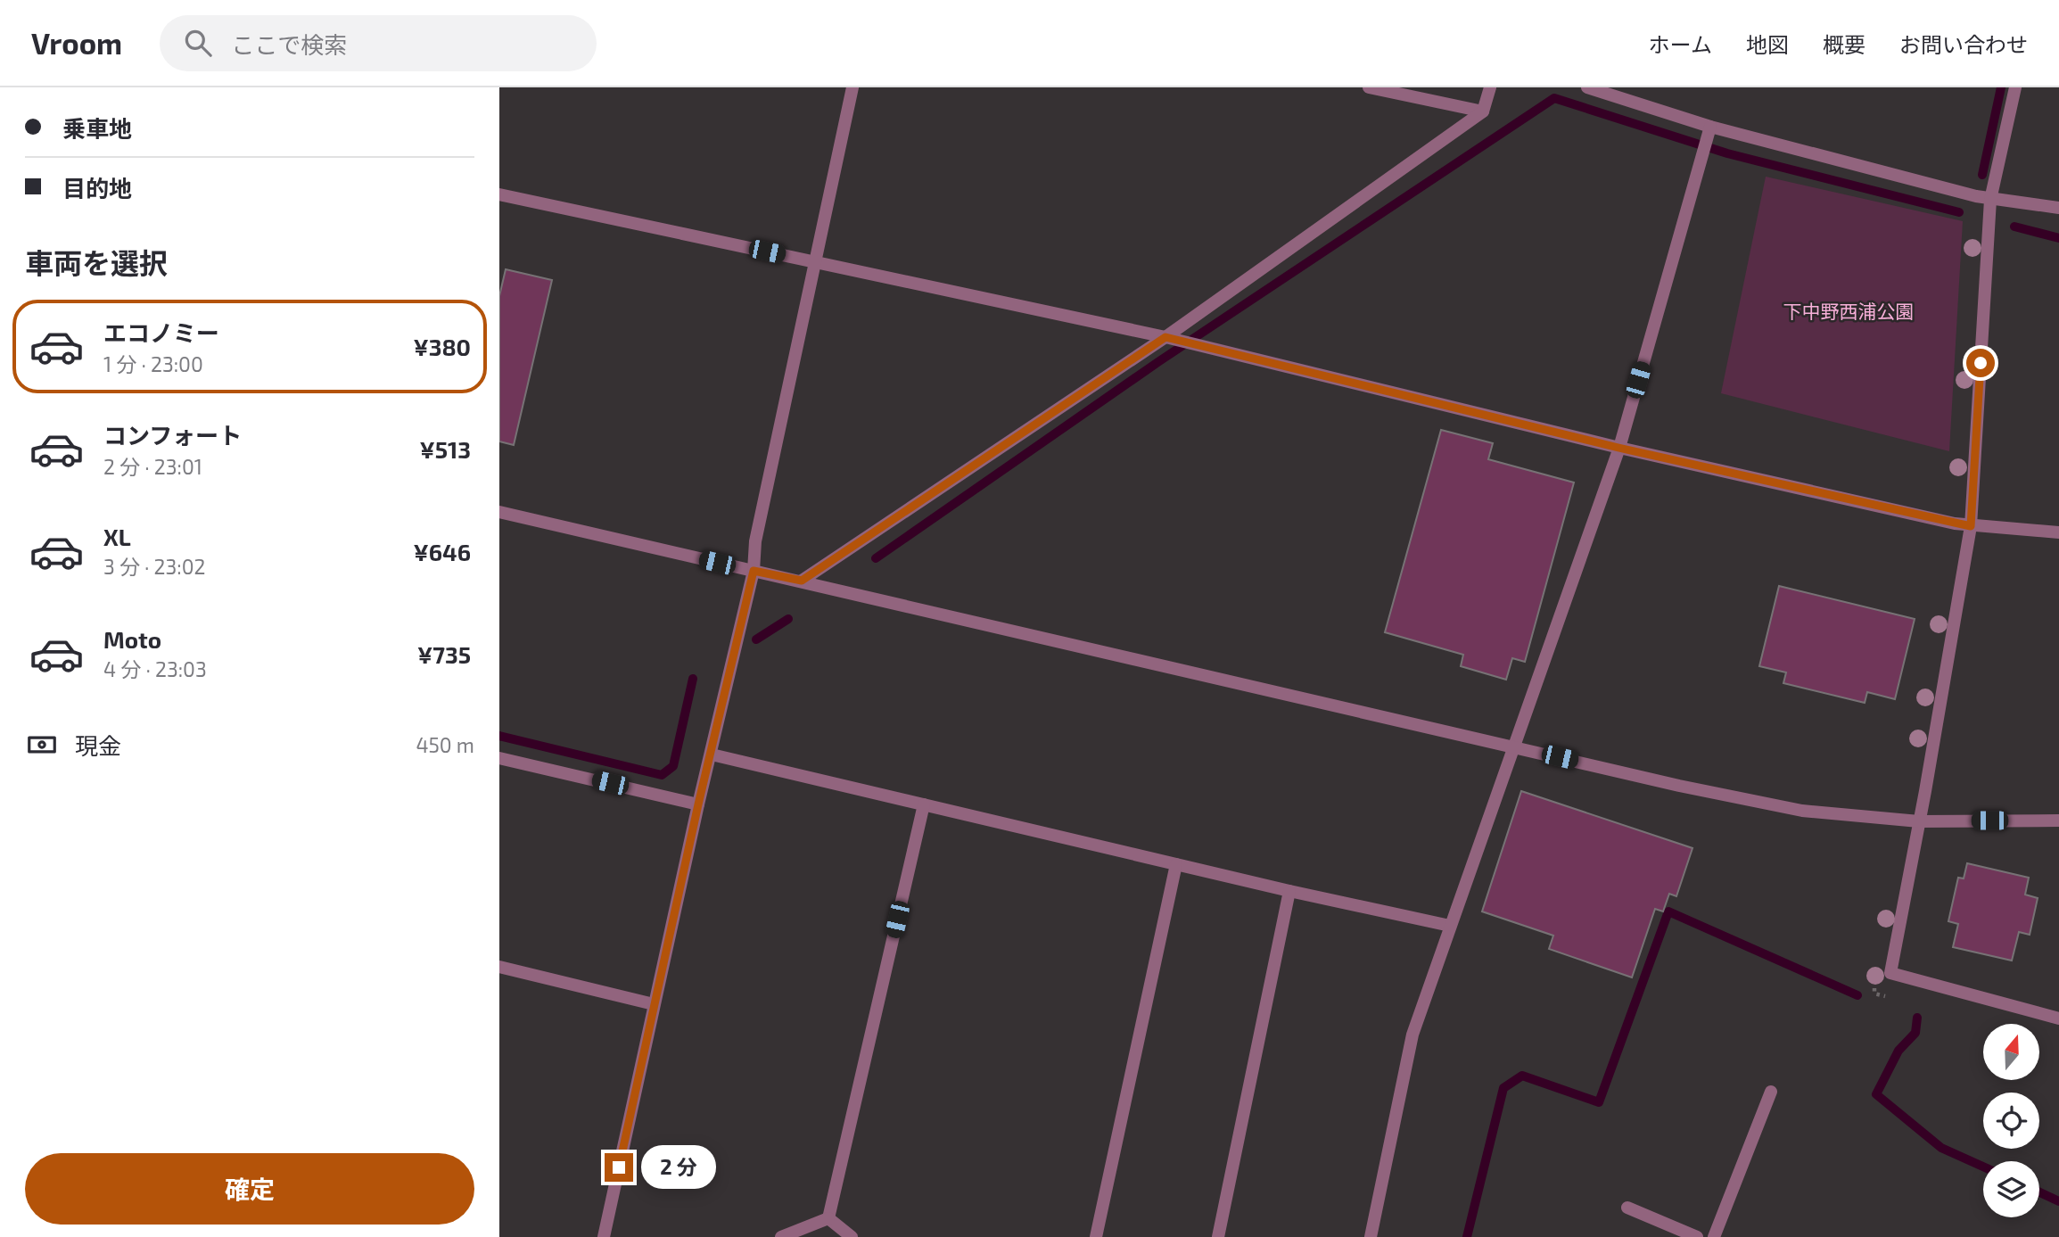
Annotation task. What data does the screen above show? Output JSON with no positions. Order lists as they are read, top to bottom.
{
  "parks": ["下中野西浦公園"],
  "north": "top",
  "page": {
    "header": "Vroom",
    "search": "ここで検索",
    "nav": [
      "ホーム",
      "地図",
      "概要",
      "お問い合わせ"
    ],
    "banner": ["乗車地", "目的地"],
    "heading": "車両を選択",
    "list": [
      {
        "name": "エコノミー",
        "note": "1 分 · 23:00",
        "value": "¥380"
      },
      {
        "name": "コンフォート",
        "note": "2 分 · 23:01",
        "value": "¥513"
      },
      {
        "name": "XL",
        "note": "3 分 · 23:02",
        "value": "¥646"
      },
      {
        "name": "Moto",
        "note": "4 分 · 23:03",
        "value": "¥735"
      }
    ],
    "pay": ["現金", "450 m"],
    "buttons": "確定",
    "bubble": "2 分"
  }
}
